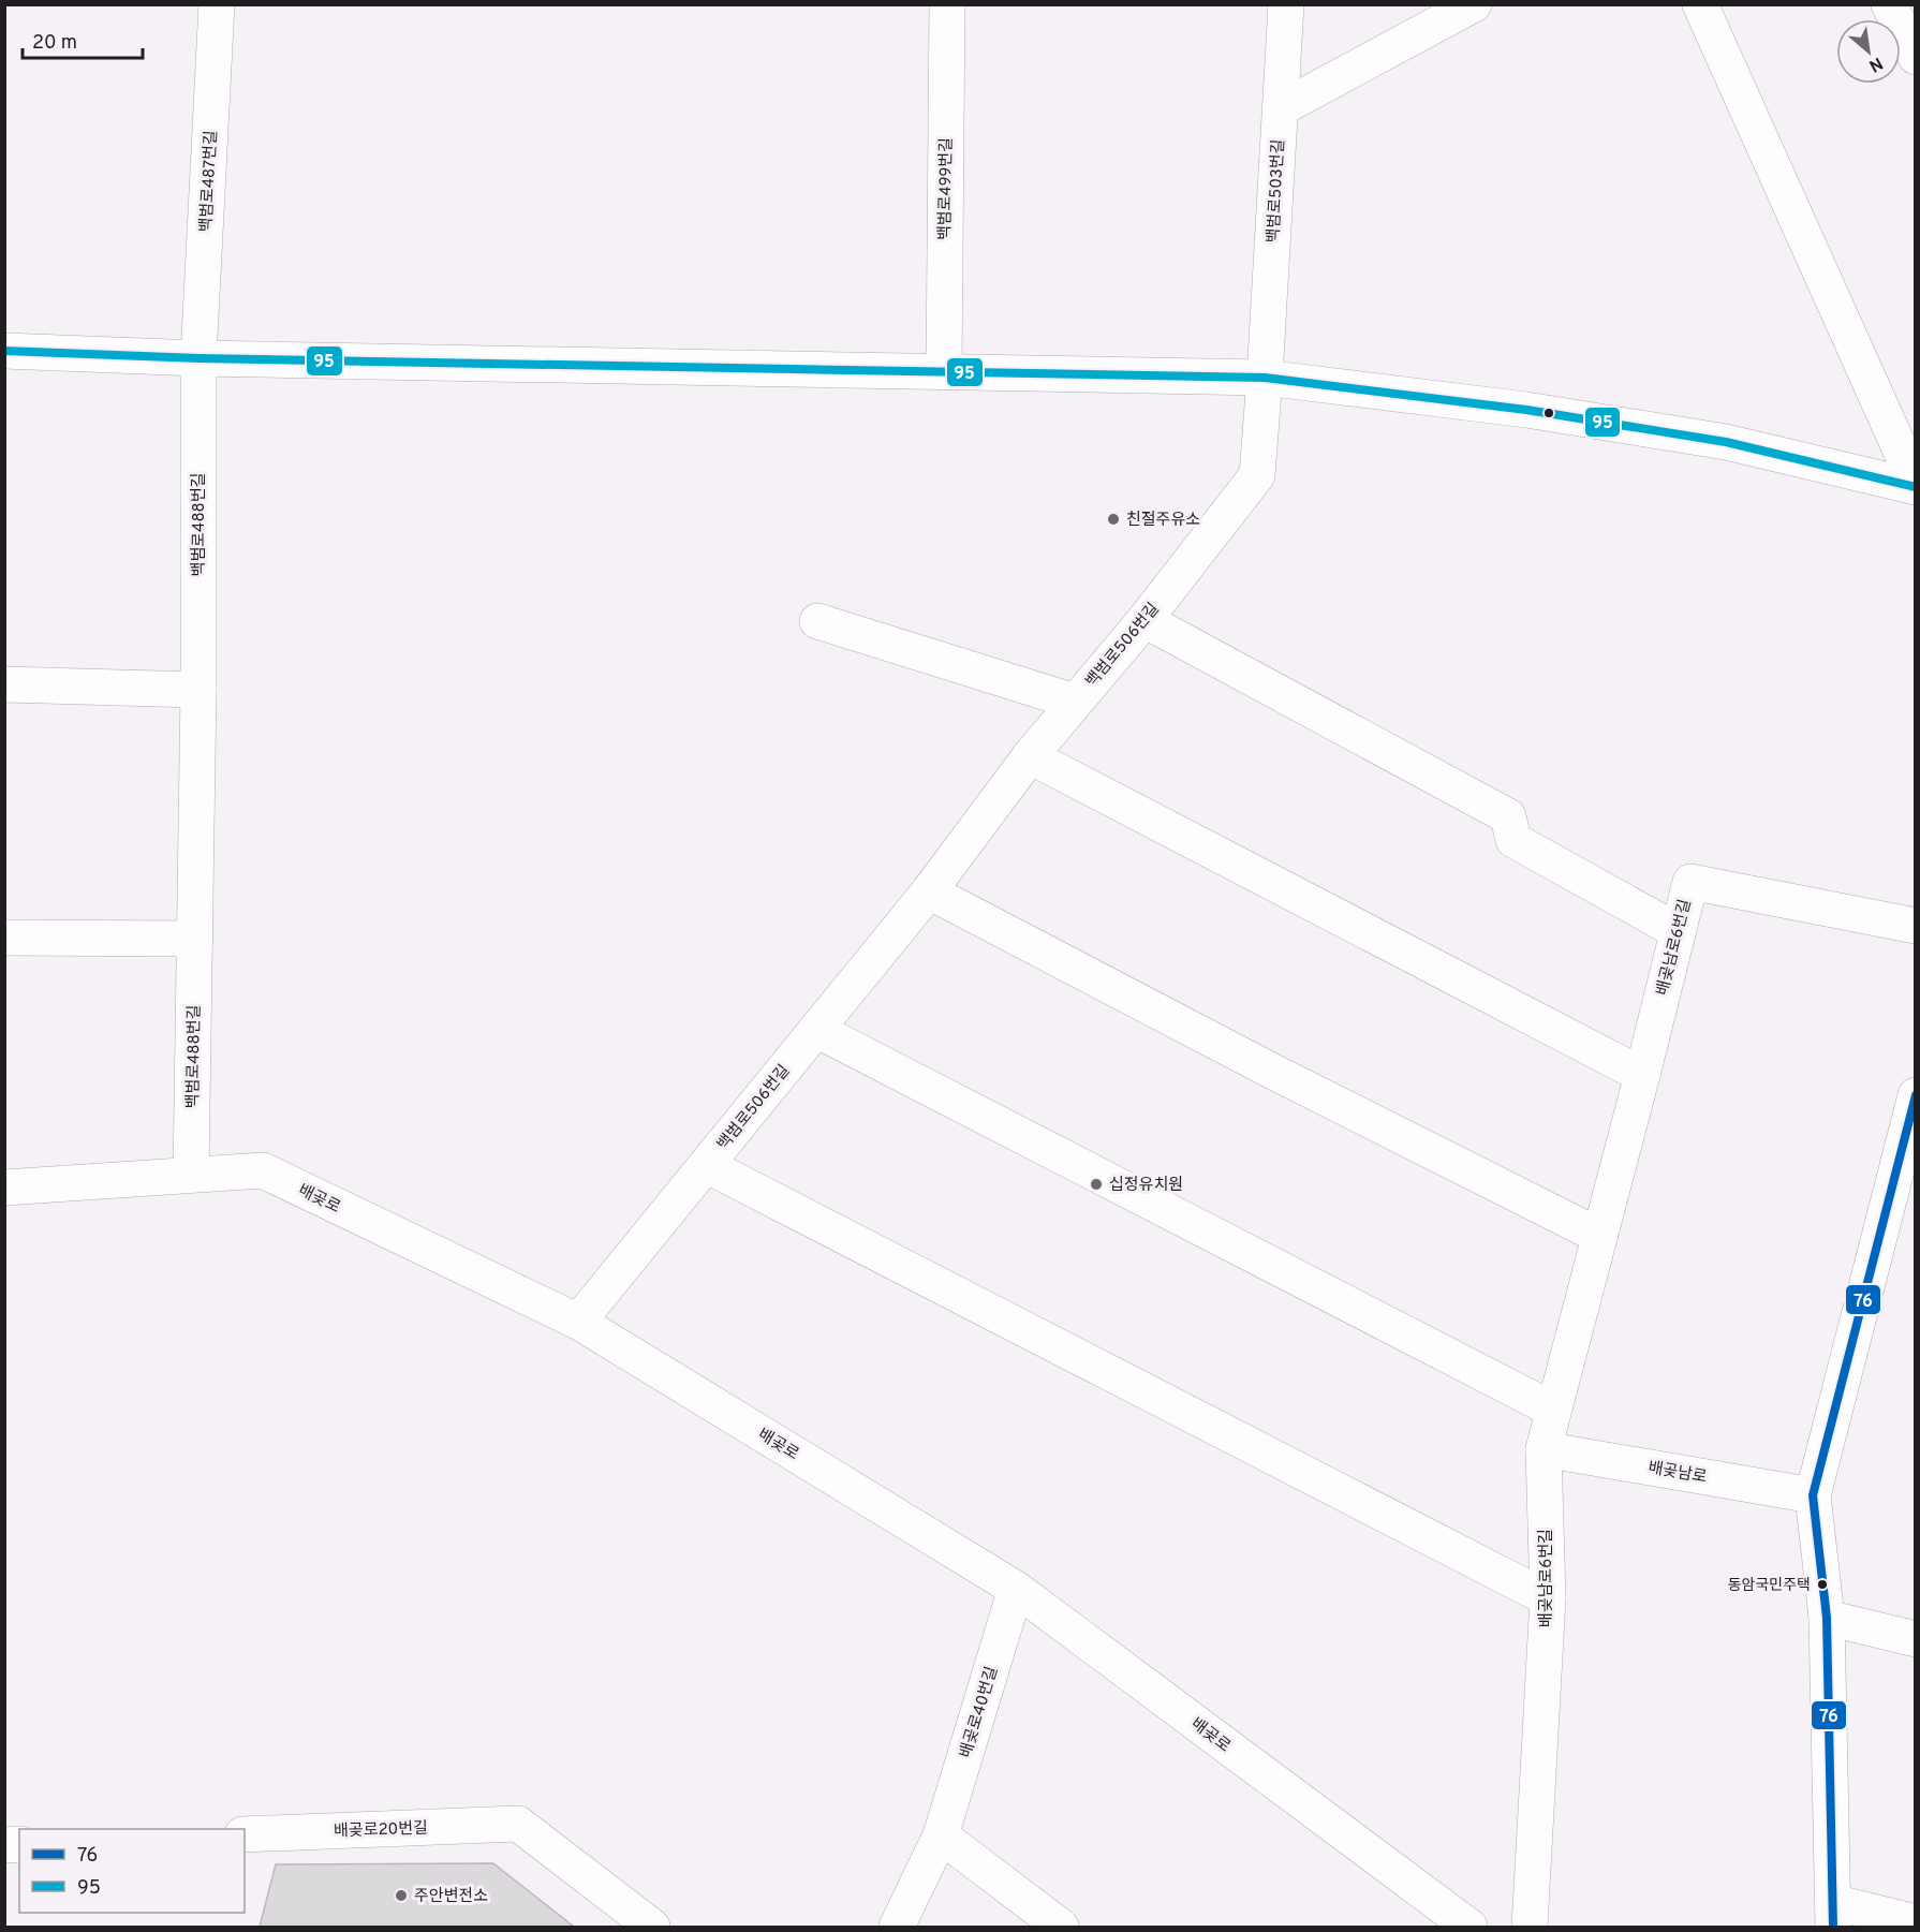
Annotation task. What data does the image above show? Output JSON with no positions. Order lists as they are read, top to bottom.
{
  "streets": {
    "street": [
      "백범로487번길",
      "백범로499번길",
      "백범로503번길",
      "백범로488번길",
      "백범로506번길",
      "배곶남로6번길",
      "배곶로",
      "배곶남로",
      "배곶로40번길",
      "배곶로20번길"
    ]
  },
  "crossings": [
    ["백범로487번길", "백범로488번길"],
    ["백범로503번길", "백범로506번길"],
    ["백범로488번길", "배곶로"],
    ["백범로506번길", "배곶로"],
    ["배곶남로6번길", "배곶남로"],
    ["배곶로", "배곶로40번길"]
  ],
  "places": [
    "친절주유소",
    "십정유치원",
    "동암국민주택",
    "주안변전소"
  ],
  "lines": ["transit line 95", "transit line 76"],
  "legend": ["76", "95"],
  "scale_bar": "20 m",
  "north": "bottom right"
}
